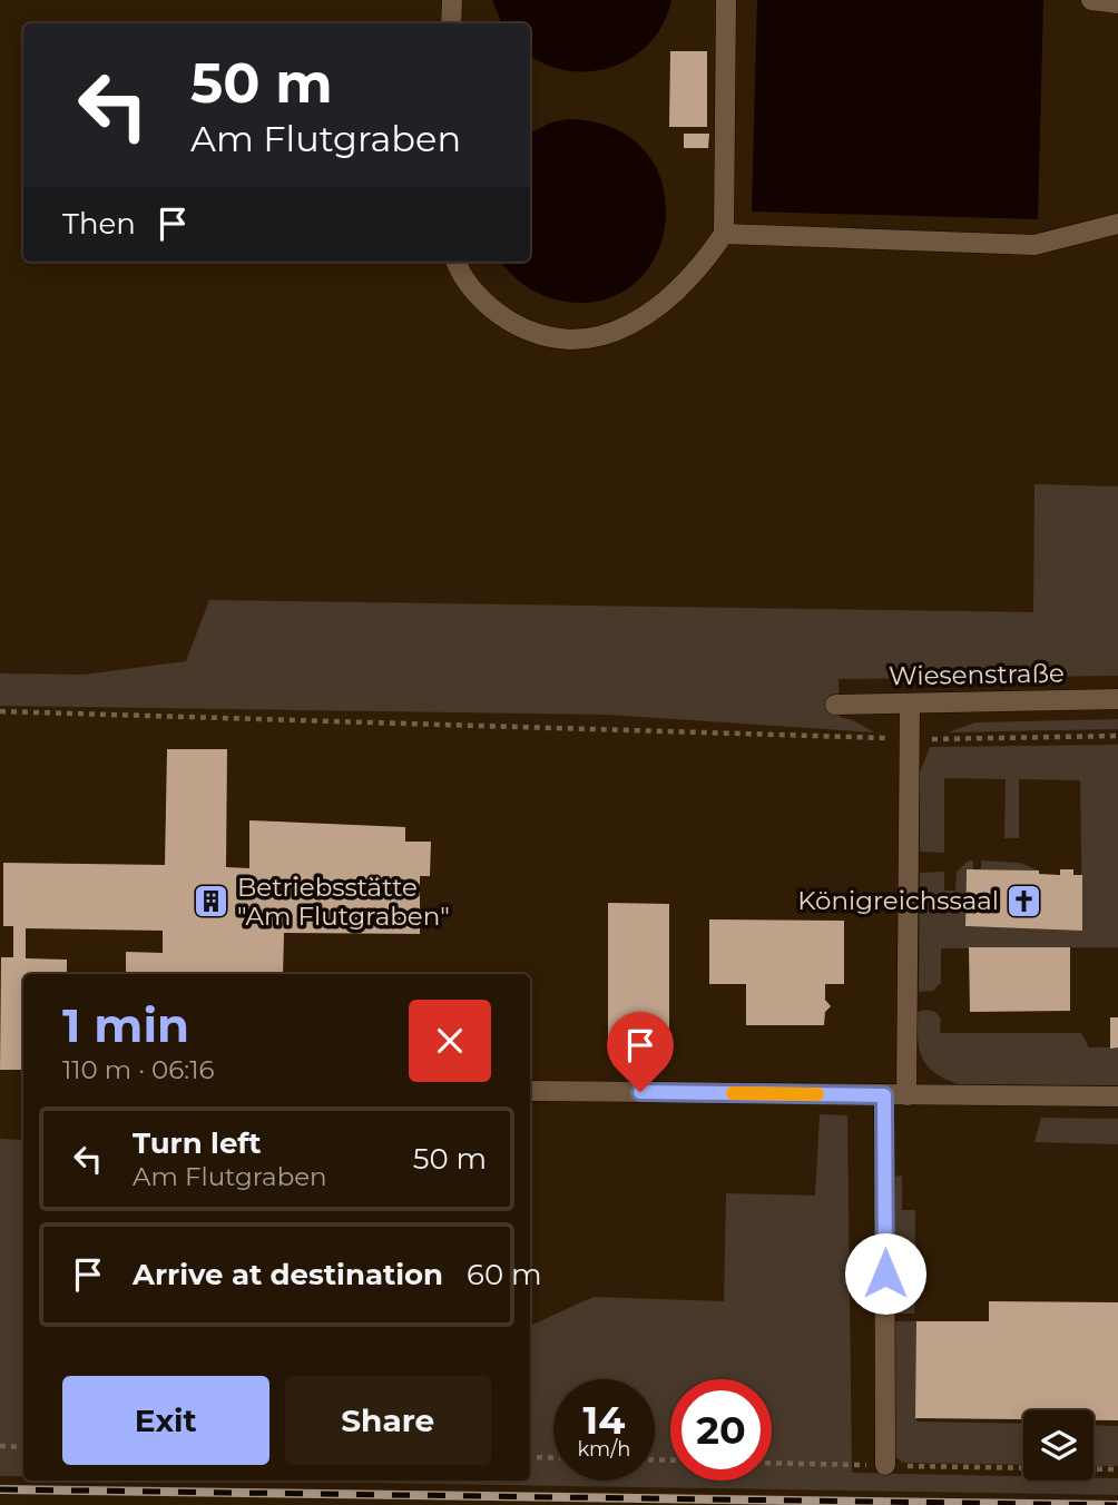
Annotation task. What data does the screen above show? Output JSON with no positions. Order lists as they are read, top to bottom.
{
  "streets": {
    "lane": ["Wiesenstraße"]
  },
  "places": {
    "church": ["Königreichssaal"],
    "building": ["Betriebsstätte \"Am Flutgraben\""]
  },
  "page": {
    "turn": ["50 m", "Am Flutgraben"],
    "then": "Then",
    "heading": ["1 min", "110 m · 06:16"],
    "list": [
      {
        "name": "Turn left",
        "note": "Am Flutgraben",
        "value": "50 m"
      },
      {
        "name": "Arrive at destination",
        "value": "60 m"
      }
    ],
    "buttons": ["Exit", "Share"],
    "speed": "14 km/h",
    "limit": "20"
  }
}
